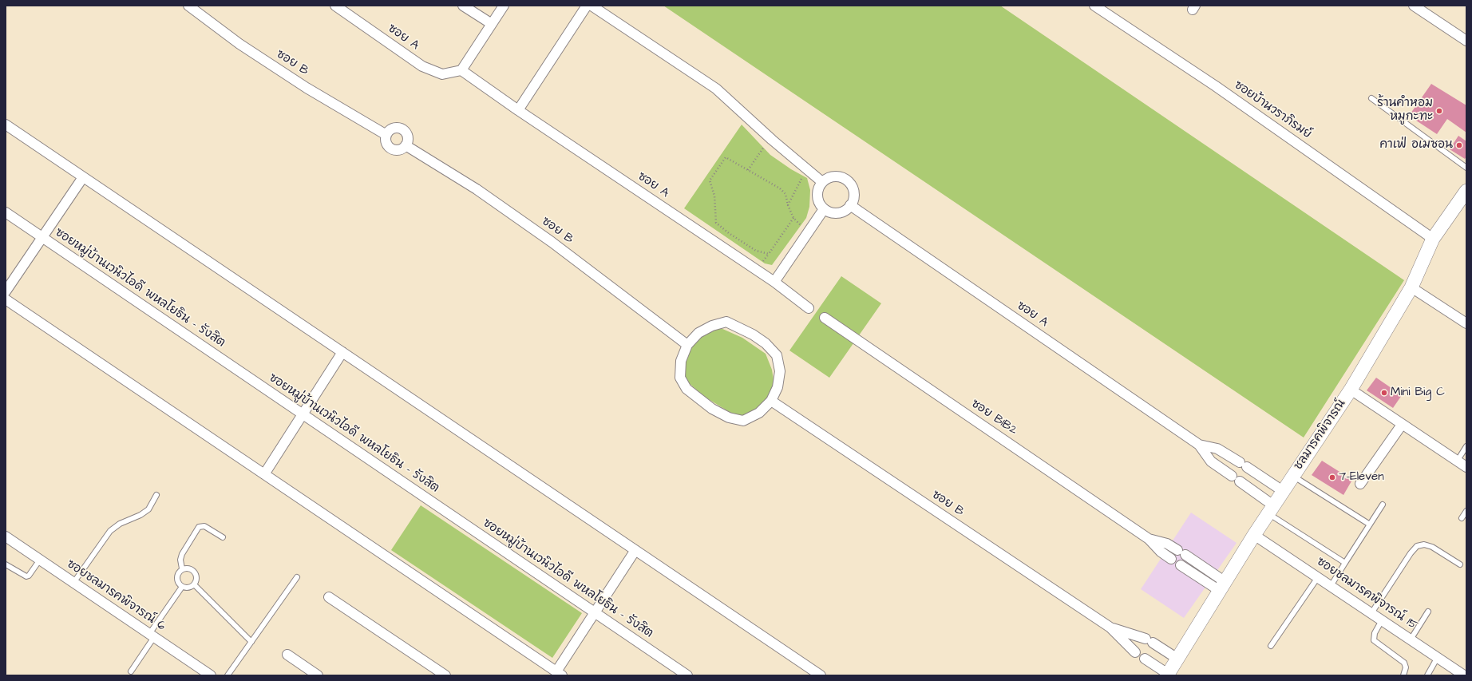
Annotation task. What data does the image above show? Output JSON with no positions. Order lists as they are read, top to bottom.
{
  "streets": {
    "street": [
      "ซอย A",
      "ซอย B",
      "ซอยบ้านวราภิรมย์",
      "ซอยหมู่บ้านเวนิวไอดี พหลโยธิน – รังสิต",
      "ซอย B1B2",
      "ชลมารคพิจารณ์",
      "ซอยชลมารคพิจารณ์ 15",
      "ซอยชลมารคพิจารณ์ 6"
    ]
  },
  "crossings": [
    ["ซอย A", "ชลมารคพิจารณ์"],
    ["ซอย B", "ชลมารคพิจารณ์"],
    ["ซอยบ้านวราภิรมย์", "ชลมารคพิจารณ์"],
    ["ซอย B1B2", "ชลมารคพิจารณ์"],
    ["ชลมารคพิจารณ์", "ซอยชลมารคพิจารณ์ 15"]
  ],
  "places": [
    "ร้านคำหอม หมูกะทะ",
    "คาเฟ่ อเมซอน",
    "Mini Big C",
    "7-Eleven"
  ]
}
